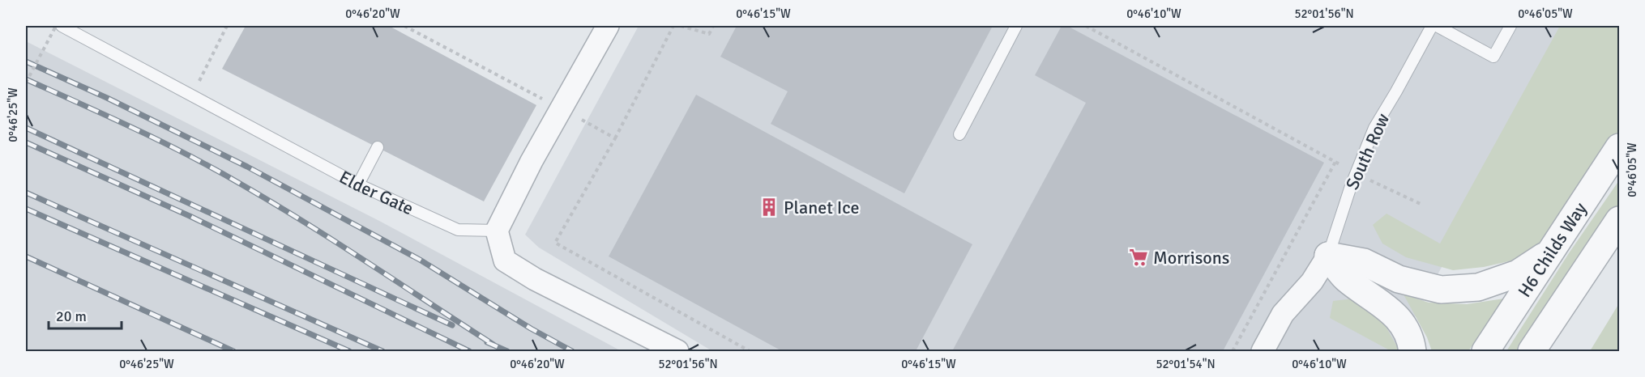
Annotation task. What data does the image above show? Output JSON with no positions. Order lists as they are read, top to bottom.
{
  "streets": {
    "street": ["H6 Childs Way"],
    "lane": ["South Row", "Elder Gate"]
  },
  "places": {
    "building": ["Planet Ice"],
    "supermarket": ["Morrisons"]
  },
  "scale_bar": "20 m",
  "coordinates": [
    "0°46'20\"W",
    "0°46'15\"W",
    "0°46'10\"W",
    "52°01'56\"N",
    "0°46'05\"W",
    "0°46'25\"W",
    "52°01'54\"N"
  ]
}
